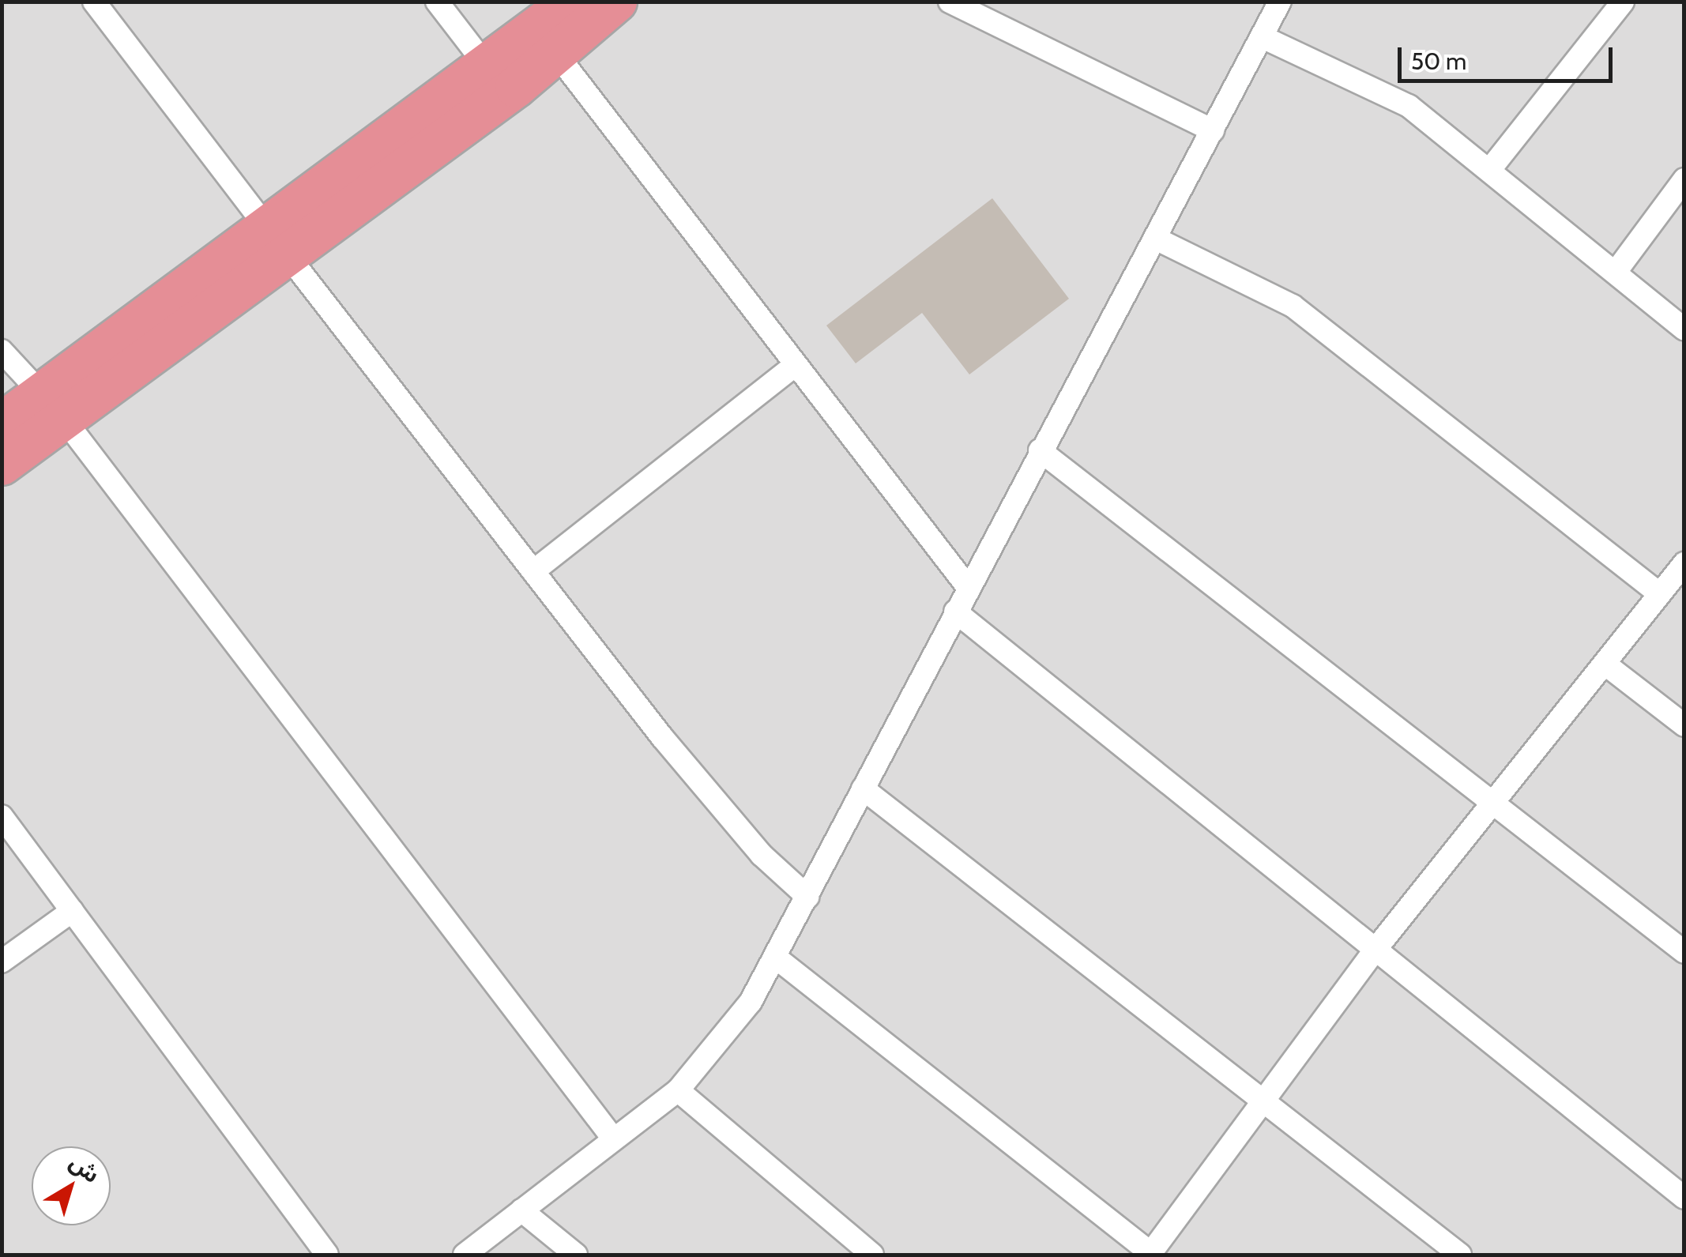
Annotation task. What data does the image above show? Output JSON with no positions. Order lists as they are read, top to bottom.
{
  "scale_bar": "50 m",
  "north": "top right"
}
